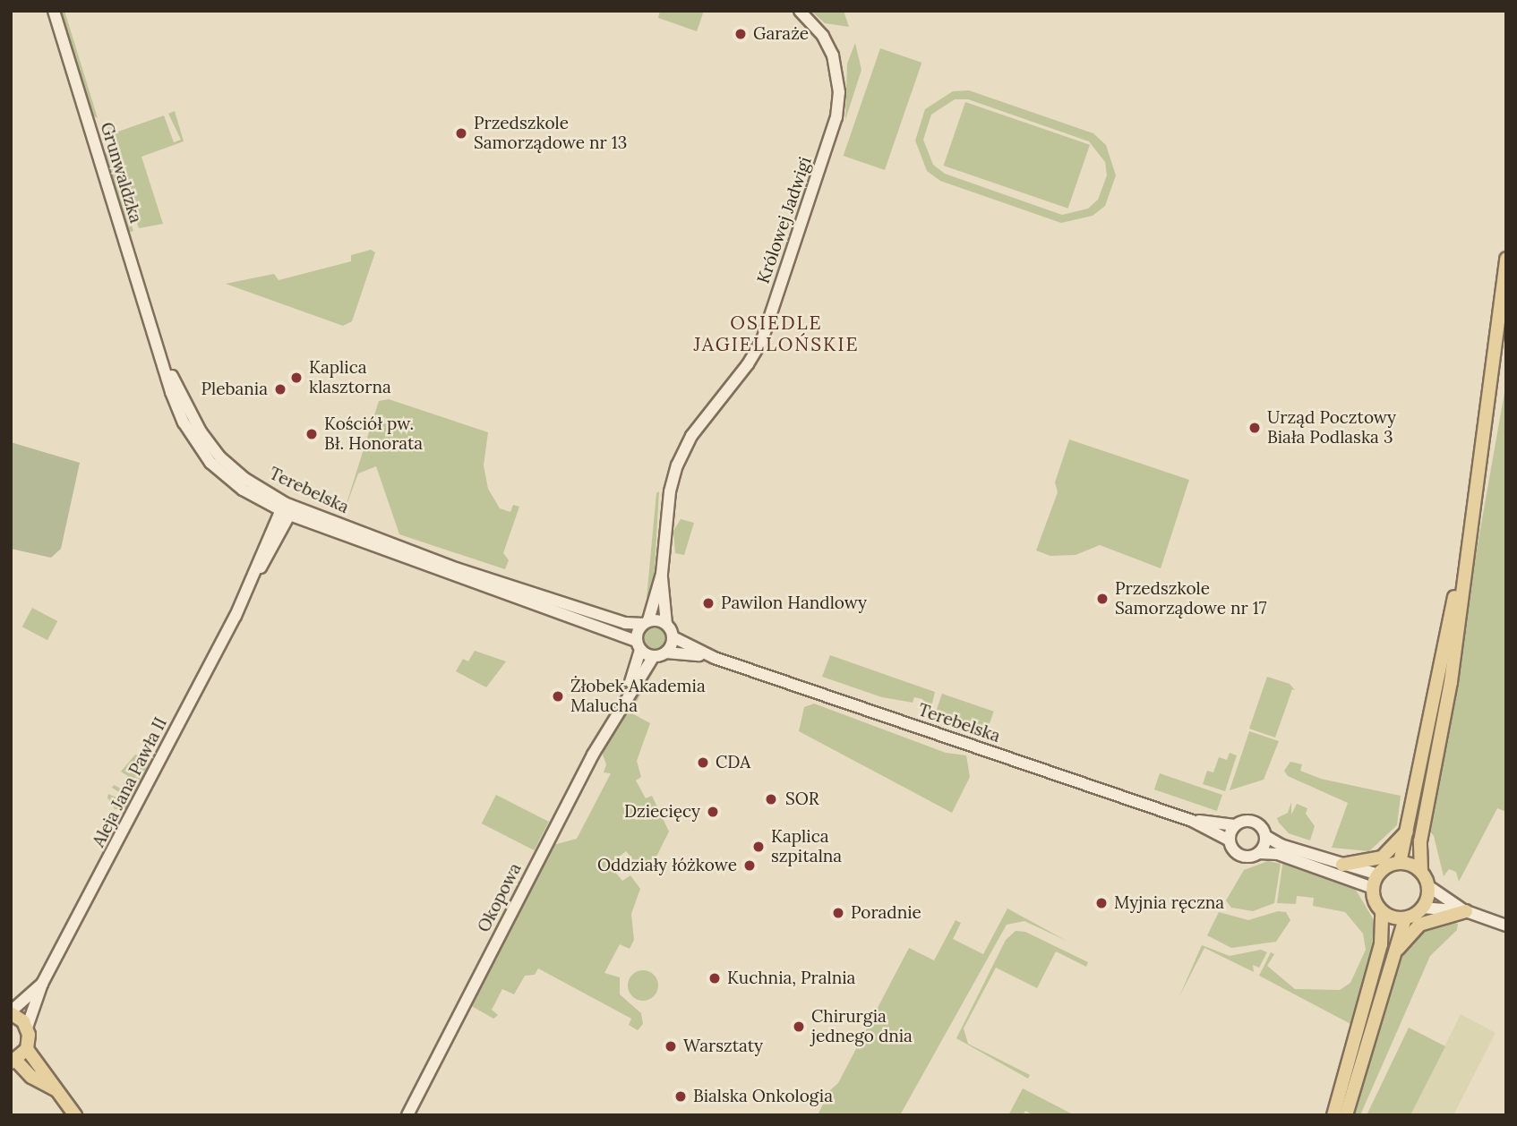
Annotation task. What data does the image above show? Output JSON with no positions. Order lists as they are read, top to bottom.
{
  "streets": {
    "street": [
      "Grunwaldzka",
      "Królowej Jadwigi",
      "Terebelska",
      "Aleja Jana Pawła II",
      "Okopowa"
    ]
  },
  "crossings": [
    ["Grunwaldzka", "Terebelska"],
    ["Królowej Jadwigi", "Terebelska"],
    ["Królowej Jadwigi", "Okopowa"],
    ["Terebelska", "Aleja Jana Pawła II"],
    ["Terebelska", "Okopowa"]
  ],
  "districts": ["OSIEDLE JAGIELLOŃSKIE"],
  "places": [
    "Garaże",
    "Przedszkole Samorządowe nr 13",
    "Kaplica klasztorna",
    "Plebania",
    "Urząd Pocztowy Biała Podlaska 3",
    "Kościół pw. Bł. Honorata",
    "Przedszkole Samorządowe nr 17",
    "Pawilon Handlowy",
    "Żłobek Akademia Malucha",
    "CDA",
    "SOR",
    "Dziecięcy",
    "Kaplica szpitalna",
    "Oddziały łóżkowe",
    "Myjnia ręczna",
    "Poradnie",
    "Kuchnia, Pralnia",
    "Chirurgia jednego dnia",
    "Warsztaty",
    "Bialska Onkologia"
  ]
}
